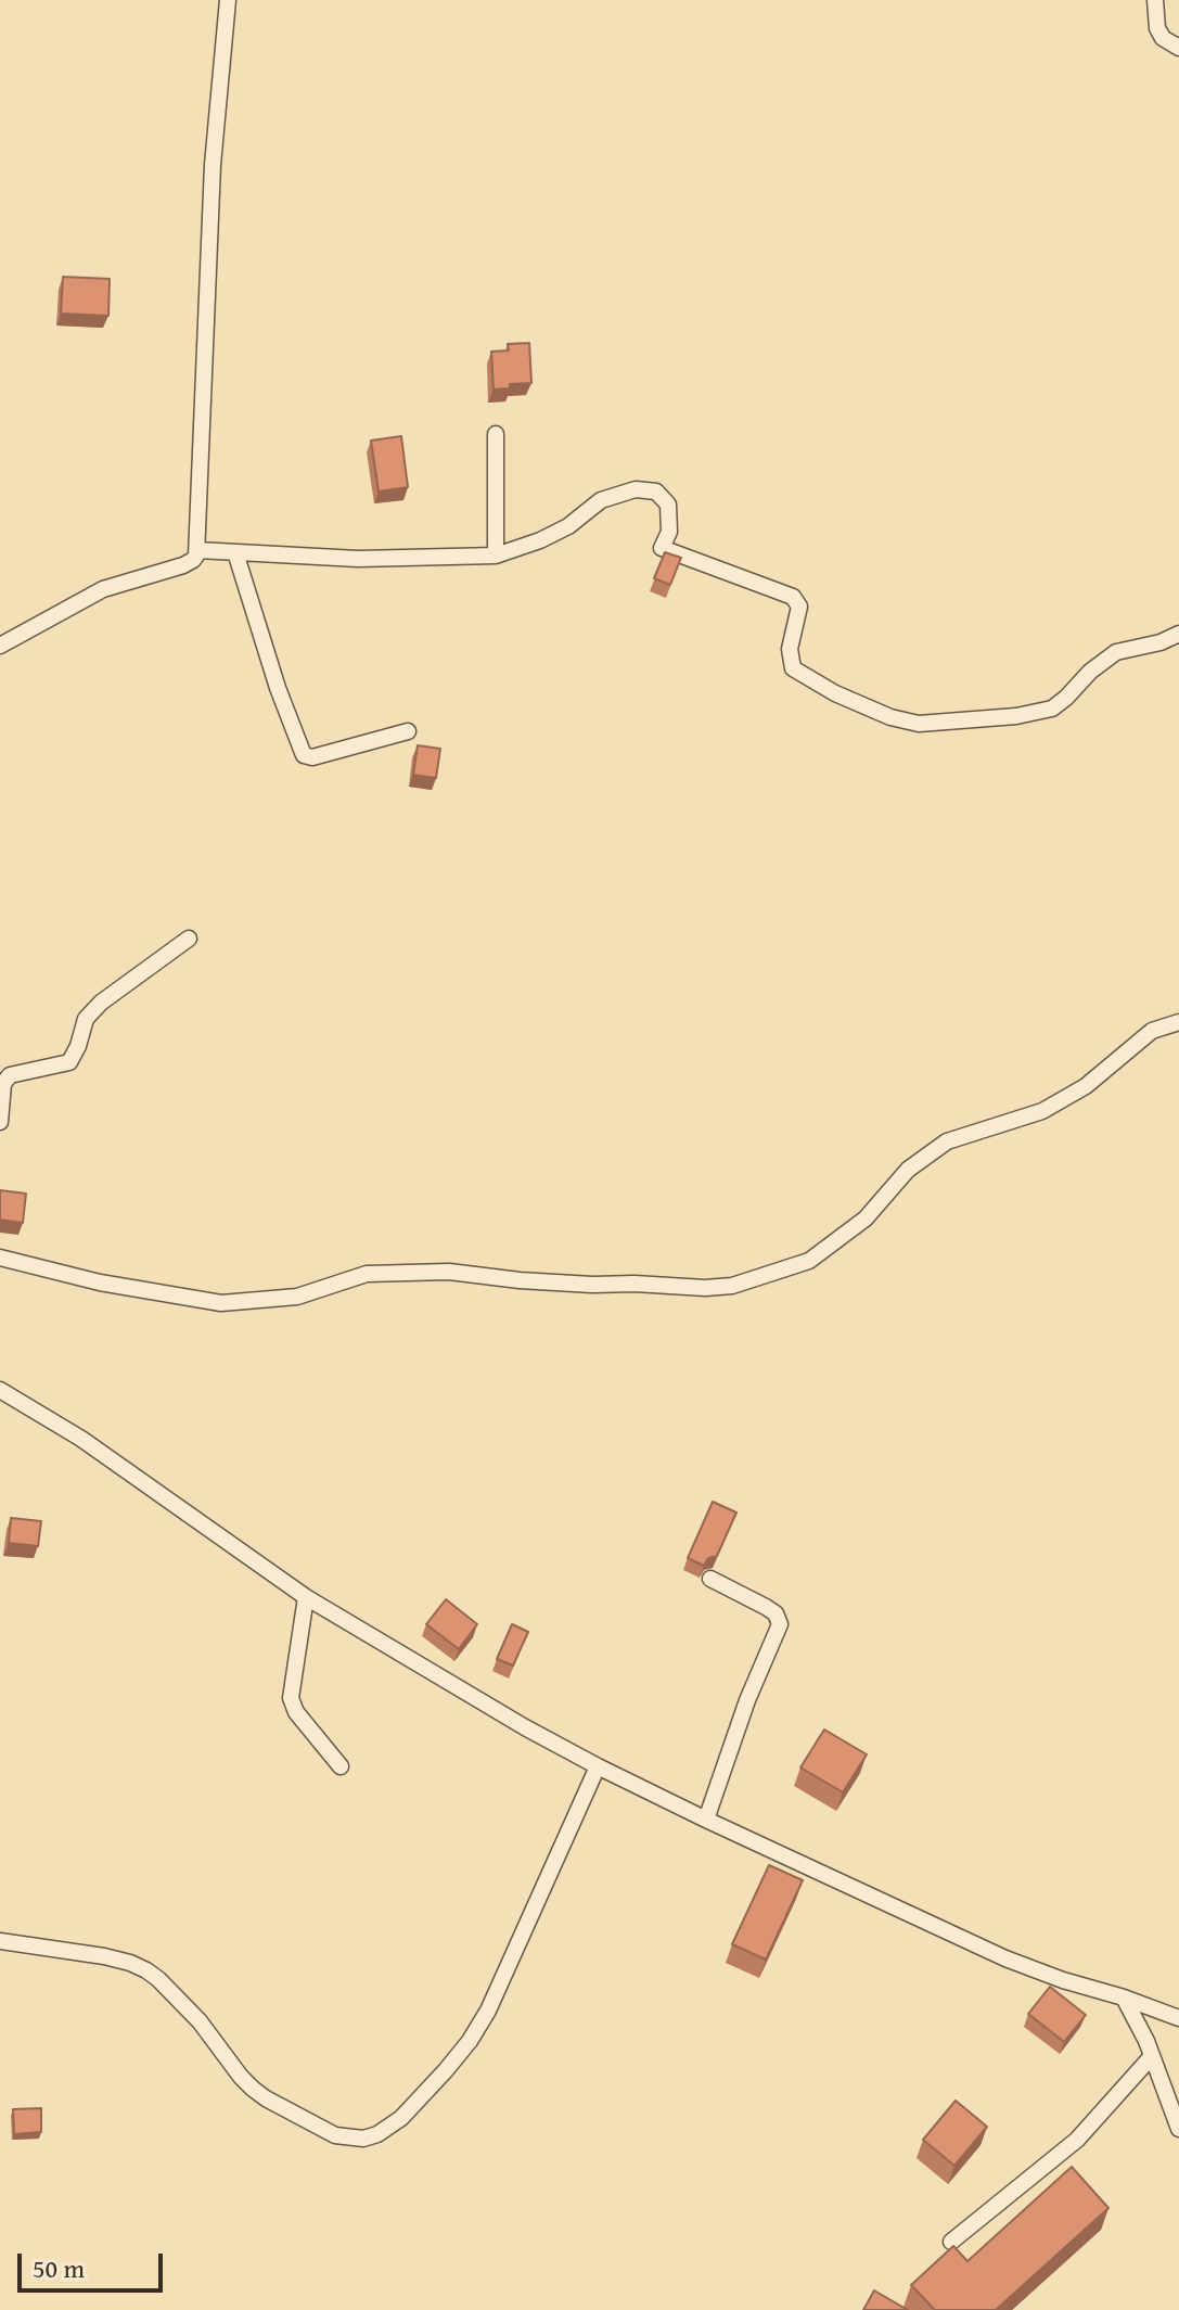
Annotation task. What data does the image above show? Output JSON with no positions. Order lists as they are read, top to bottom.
{
  "scale_bar": "50 m"
}
